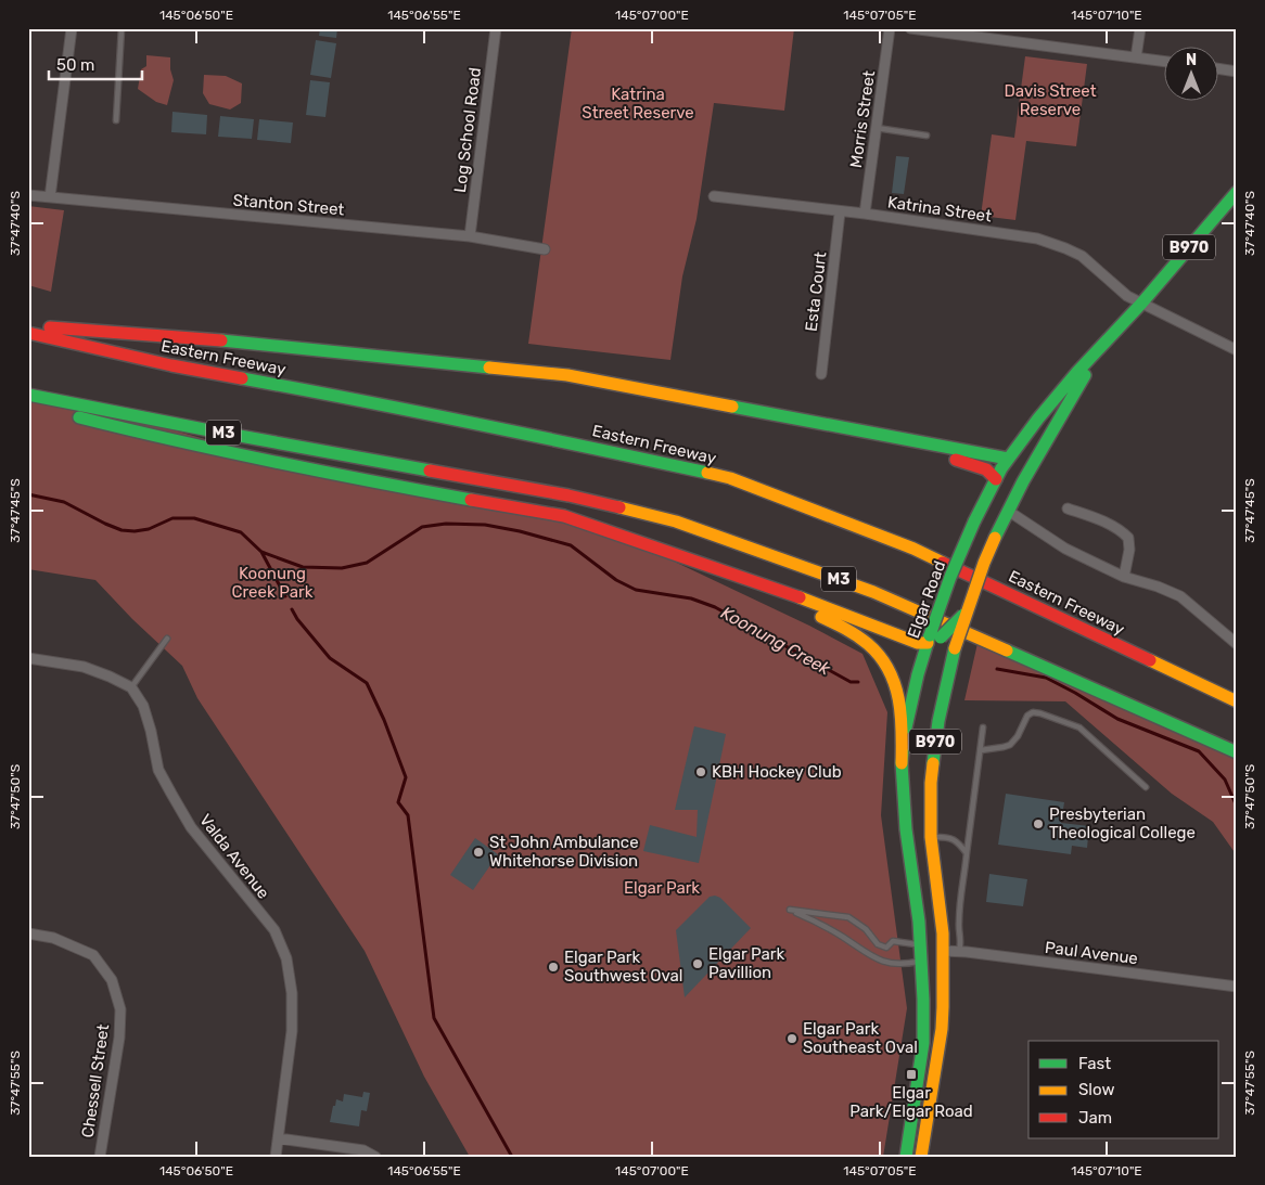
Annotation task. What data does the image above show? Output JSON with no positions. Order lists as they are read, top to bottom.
{
  "streets": {
    "main road": [
      "B970",
      "Eastern Freeway",
      "M3",
      "Elgar Road"
    ],
    "street": [
      "Morris Street",
      "Log School Road",
      "Stanton Street",
      "Katrina Street",
      "Esta Court",
      "Valda Avenue",
      "Paul Avenue",
      "Chessell Street"
    ]
  },
  "crossings": [
    ["Morris Street", "Katrina Street"],
    ["Log School Road", "Stanton Street"],
    ["Katrina Street", "Esta Court"],
    ["Katrina Street", "Elgar Road"],
    ["Elgar Road", "Paul Avenue"]
  ],
  "water": ["Koonung Creek"],
  "parks": [
    "Davis Street Reserve",
    "Katrina Street Reserve",
    "Koonung Creek Park",
    "Elgar Park"
  ],
  "places": {
    "other": [
      "KBH Hockey Club",
      "Presbyterian Theological College",
      "St John Ambulance Whitehorse Division",
      "Elgar Park Pavillion",
      "Elgar Park Southwest Oval",
      "Elgar Park Southeast Oval"
    ],
    "transit": ["Elgar Park/Elgar Road"]
  },
  "legend": ["Fast", "Slow", "Jam"],
  "scale_bar": "50 m",
  "north": "top",
  "coordinates": [
    "145°06'50\"E",
    "145°06'55\"E",
    "145°07'00\"E",
    "145°07'05\"E",
    "145°07'10\"E",
    "37°47'40\"S",
    "37°47'45\"S",
    "37°47'50\"S",
    "37°47'55\"S"
  ]
}
